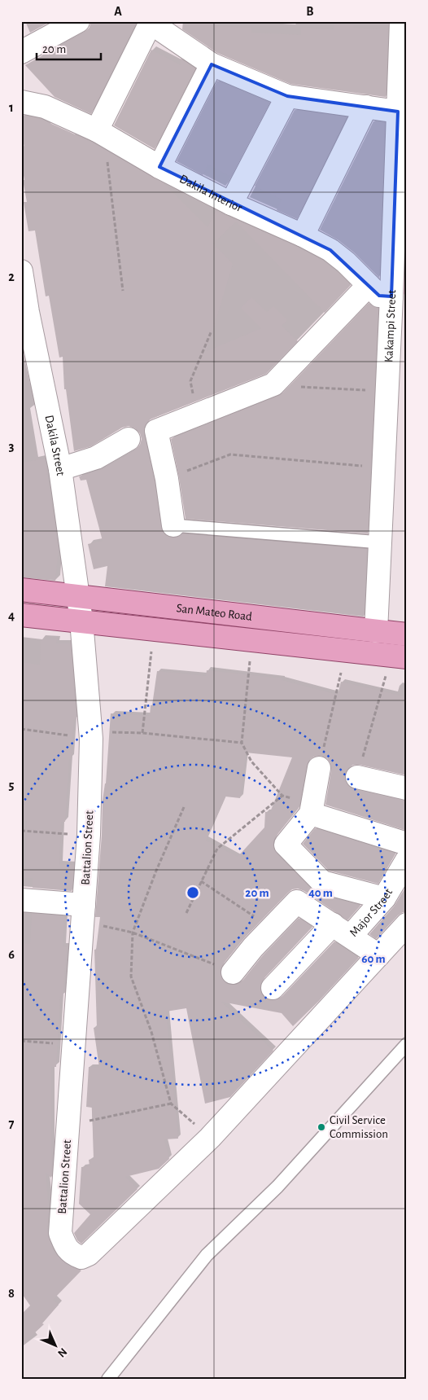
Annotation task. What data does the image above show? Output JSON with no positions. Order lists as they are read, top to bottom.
{
  "streets": {
    "main road": ["San Mateo Road"],
    "street": [
      "Dakila Interior",
      "Kakampi Street",
      "Dakila Street",
      "Battalion Street",
      "Major Street"
    ]
  },
  "crossings": [
    ["Dakila Interior", "Kakampi Street"],
    ["Kakampi Street", "San Mateo Road"],
    ["Dakila Street", "San Mateo Road"],
    ["Dakila Street", "Battalion Street"],
    ["San Mateo Road", "Battalion Street"],
    ["Battalion Street", "Major Street"]
  ],
  "places": ["Civil Service Commission"],
  "scale_bar": "20 m",
  "north": "bottom right",
  "grid": {
    "columns": ["A", "B"],
    "rows": [
      "1",
      "2",
      "3",
      "4",
      "5",
      "6",
      "7",
      "8"
    ]
  },
  "rings": ["20 m", "40 m", "60 m"]
}
